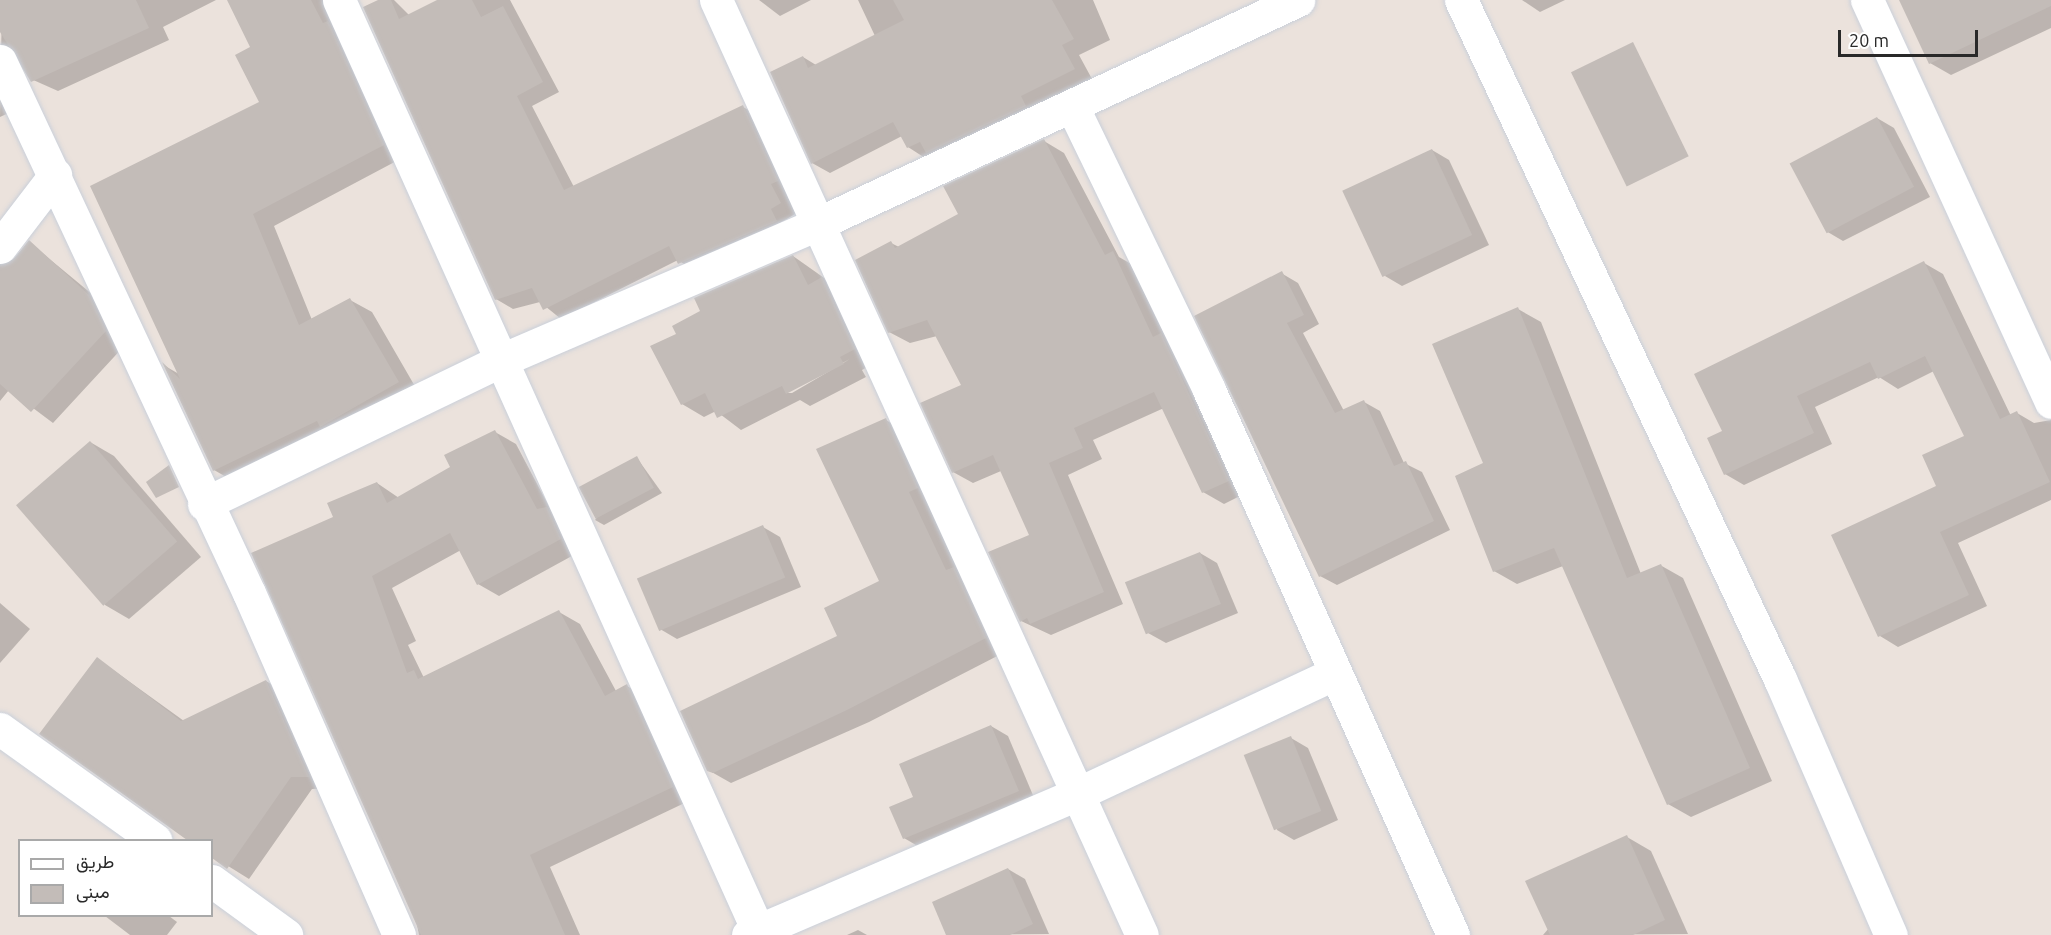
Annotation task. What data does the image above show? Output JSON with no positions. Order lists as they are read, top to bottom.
{
  "legend": ["طريق", "مبنى"],
  "scale_bar": "20 m"
}
